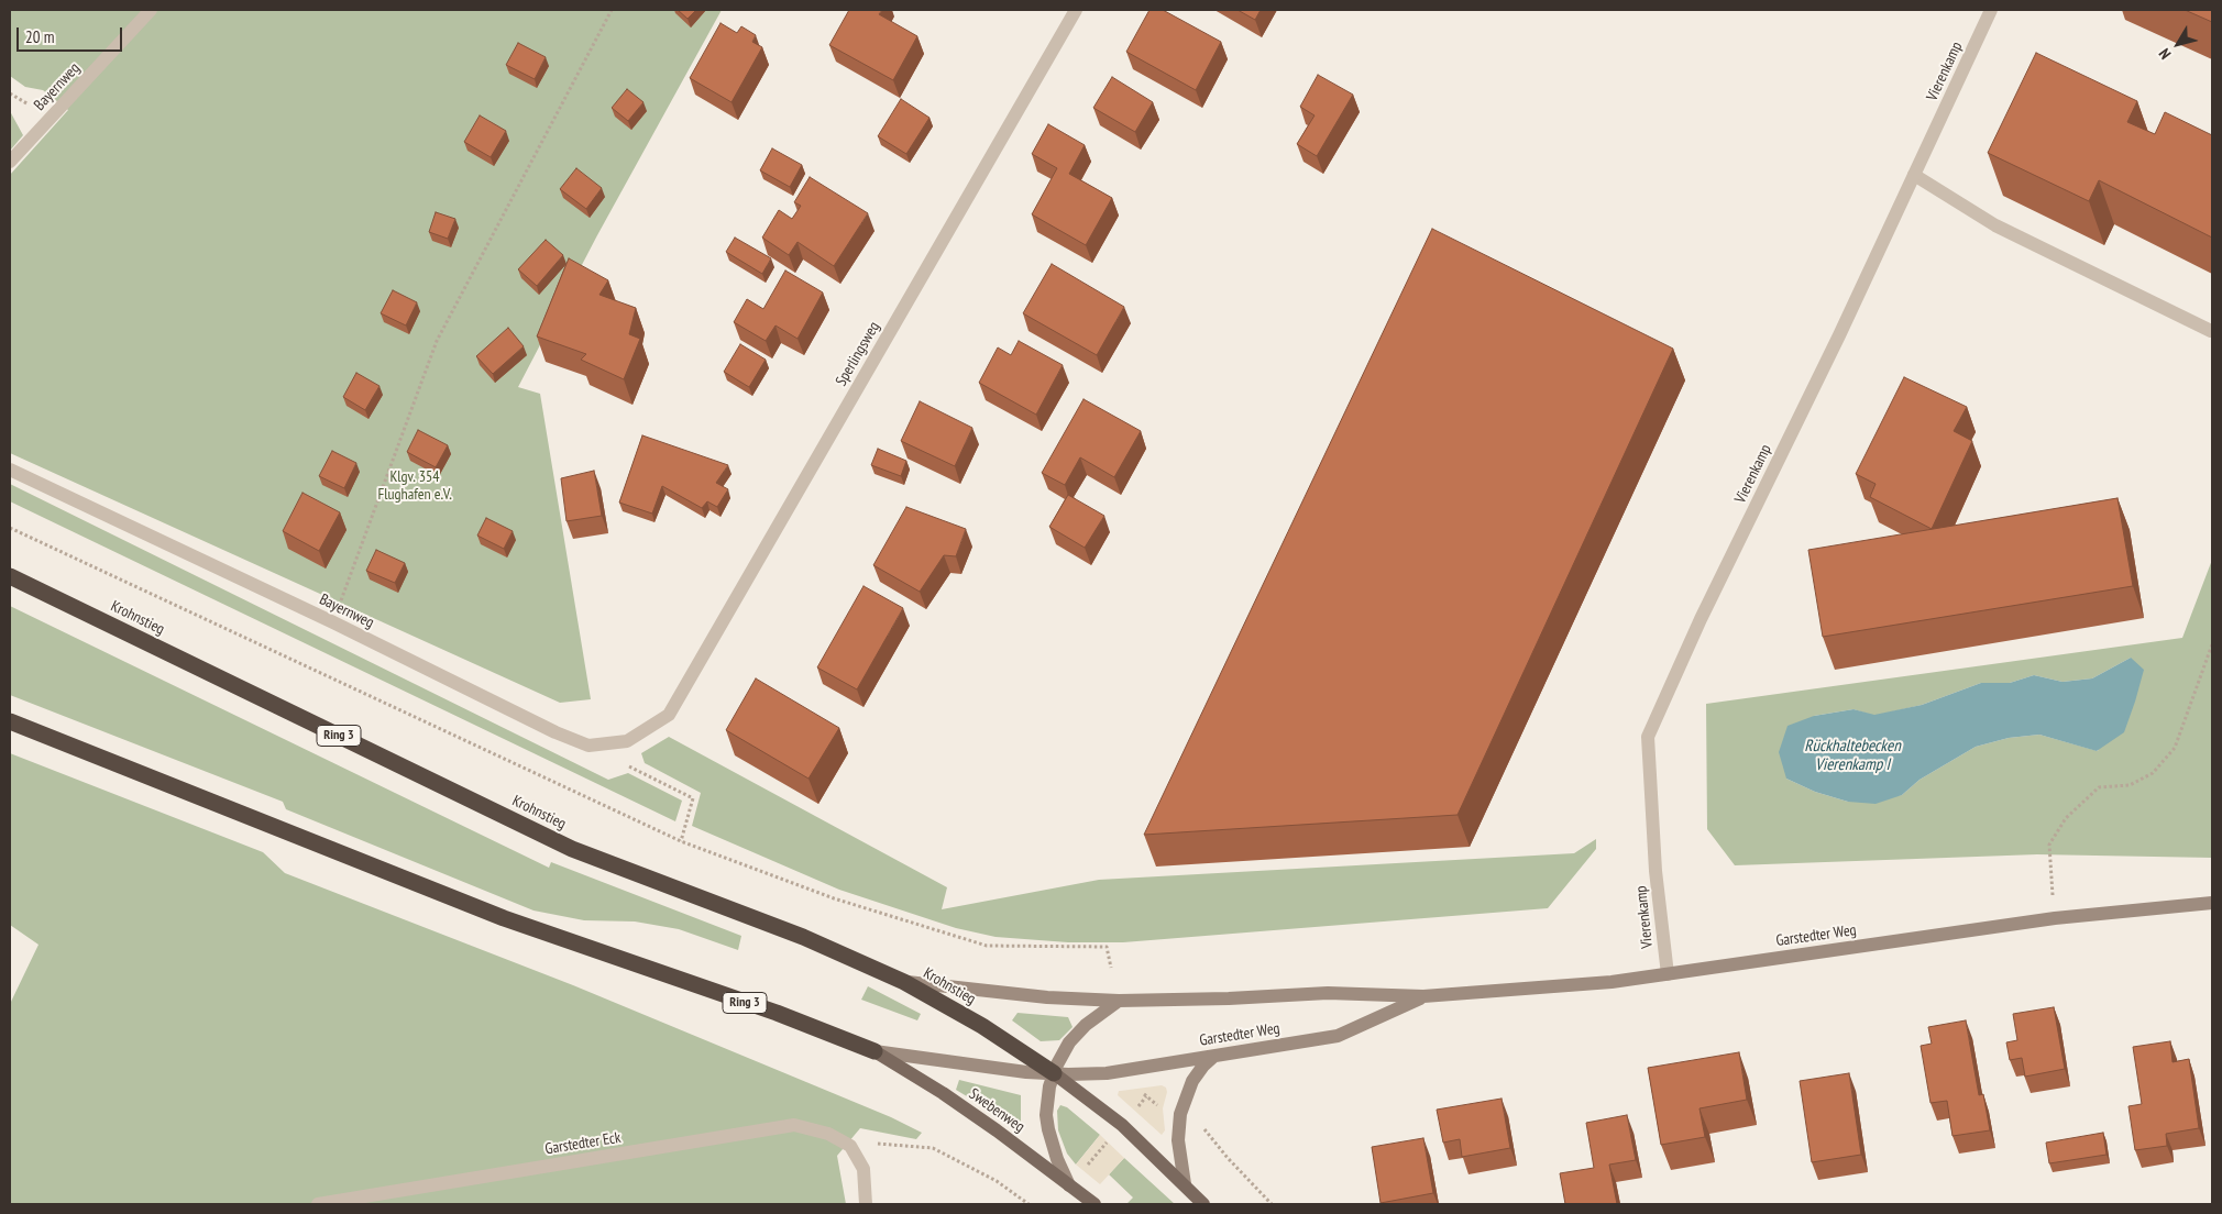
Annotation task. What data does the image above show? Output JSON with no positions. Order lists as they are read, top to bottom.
{
  "streets": {
    "highway": ["Krohnstieg", "Ring 3"],
    "main road": ["Garstedter Weg", "Swebenweg"],
    "street": [
      "Vierenkamp",
      "Bayernweg",
      "Sperlingsweg",
      "Garstedter Eck"
    ]
  },
  "crossings": [
    ["Vierenkamp", "Garstedter Weg"],
    ["Bayernweg", "Sperlingsweg"],
    ["Krohnstieg", "Ring 3"],
    ["Krohnstieg", "Garstedter Weg"],
    ["Ring 3", "Garstedter Weg"],
    ["Ring 3", "Swebenweg"],
    ["Garstedter Weg", "Swebenweg"]
  ],
  "water": ["Rückhaltebecken Vierenkamp I"],
  "parks": ["Klgv. 354 Flughafen e.V."],
  "scale_bar": "20 m",
  "north": "bottom left"
}
